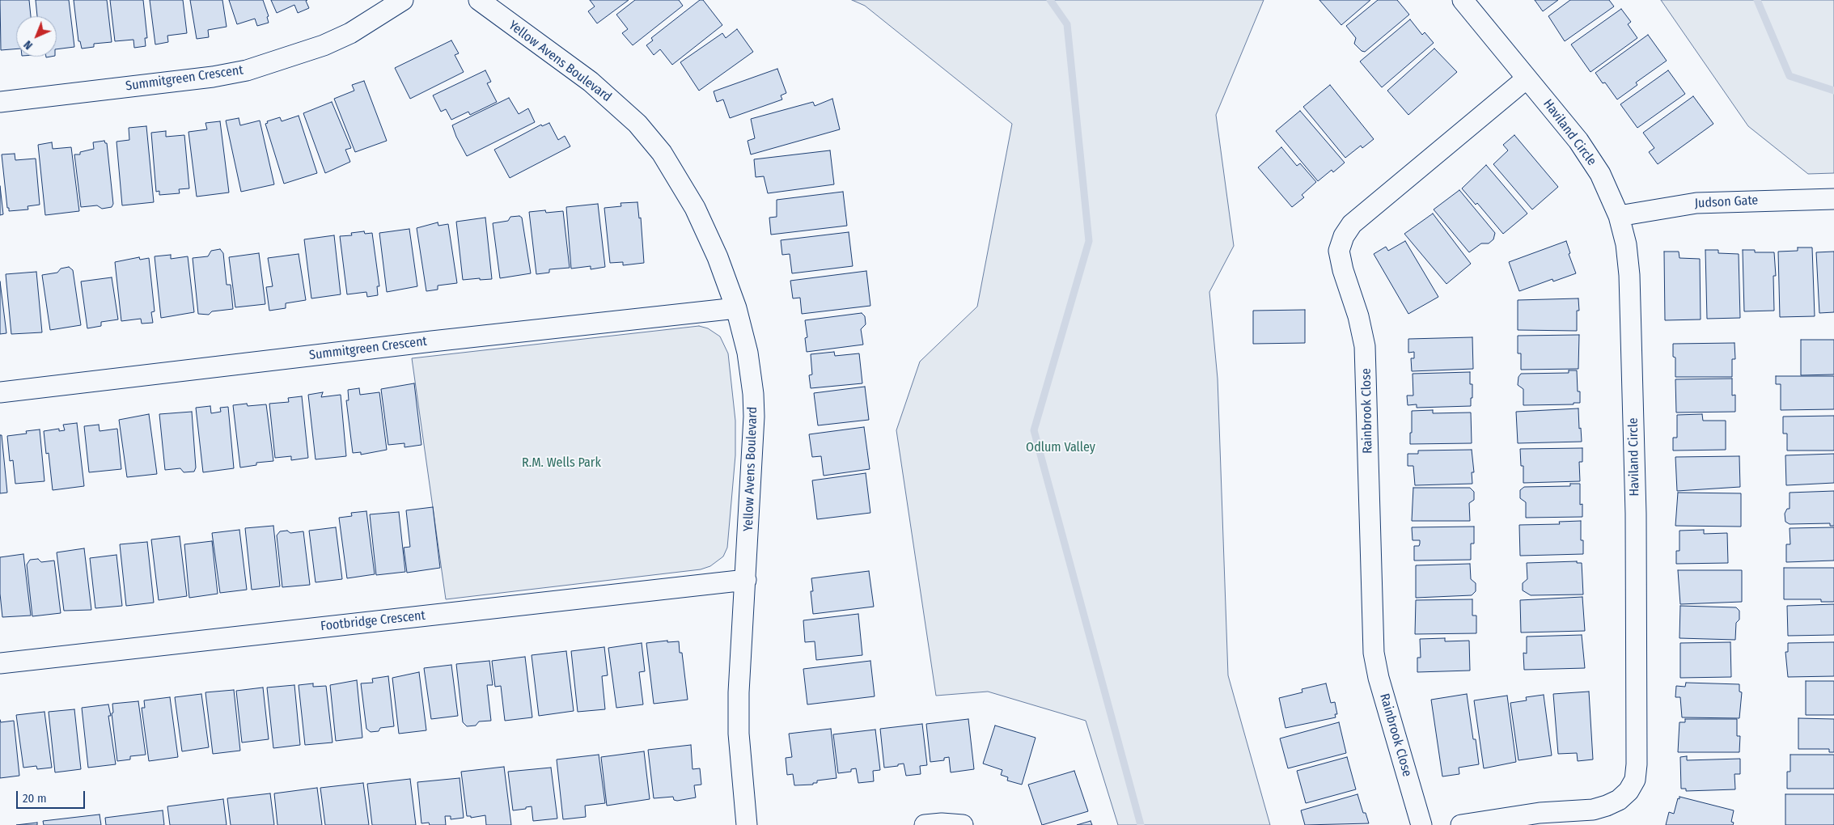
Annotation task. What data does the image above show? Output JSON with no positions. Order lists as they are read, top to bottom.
{
  "streets": {
    "street": [
      "Yellow Avens Boulevard",
      "Summitgreen Crescent",
      "Haviland Circle",
      "Judson Gate",
      "Rainbrook Close",
      "Footbridge Crescent"
    ]
  },
  "crossings": [
    ["Yellow Avens Boulevard", "Summitgreen Crescent"],
    ["Yellow Avens Boulevard", "Footbridge Crescent"],
    ["Haviland Circle", "Judson Gate"],
    ["Haviland Circle", "Rainbrook Close"]
  ],
  "parks": ["Odlum Valley", "R.M. Wells Park"],
  "scale_bar": "20 m",
  "north": "bottom left"
}
